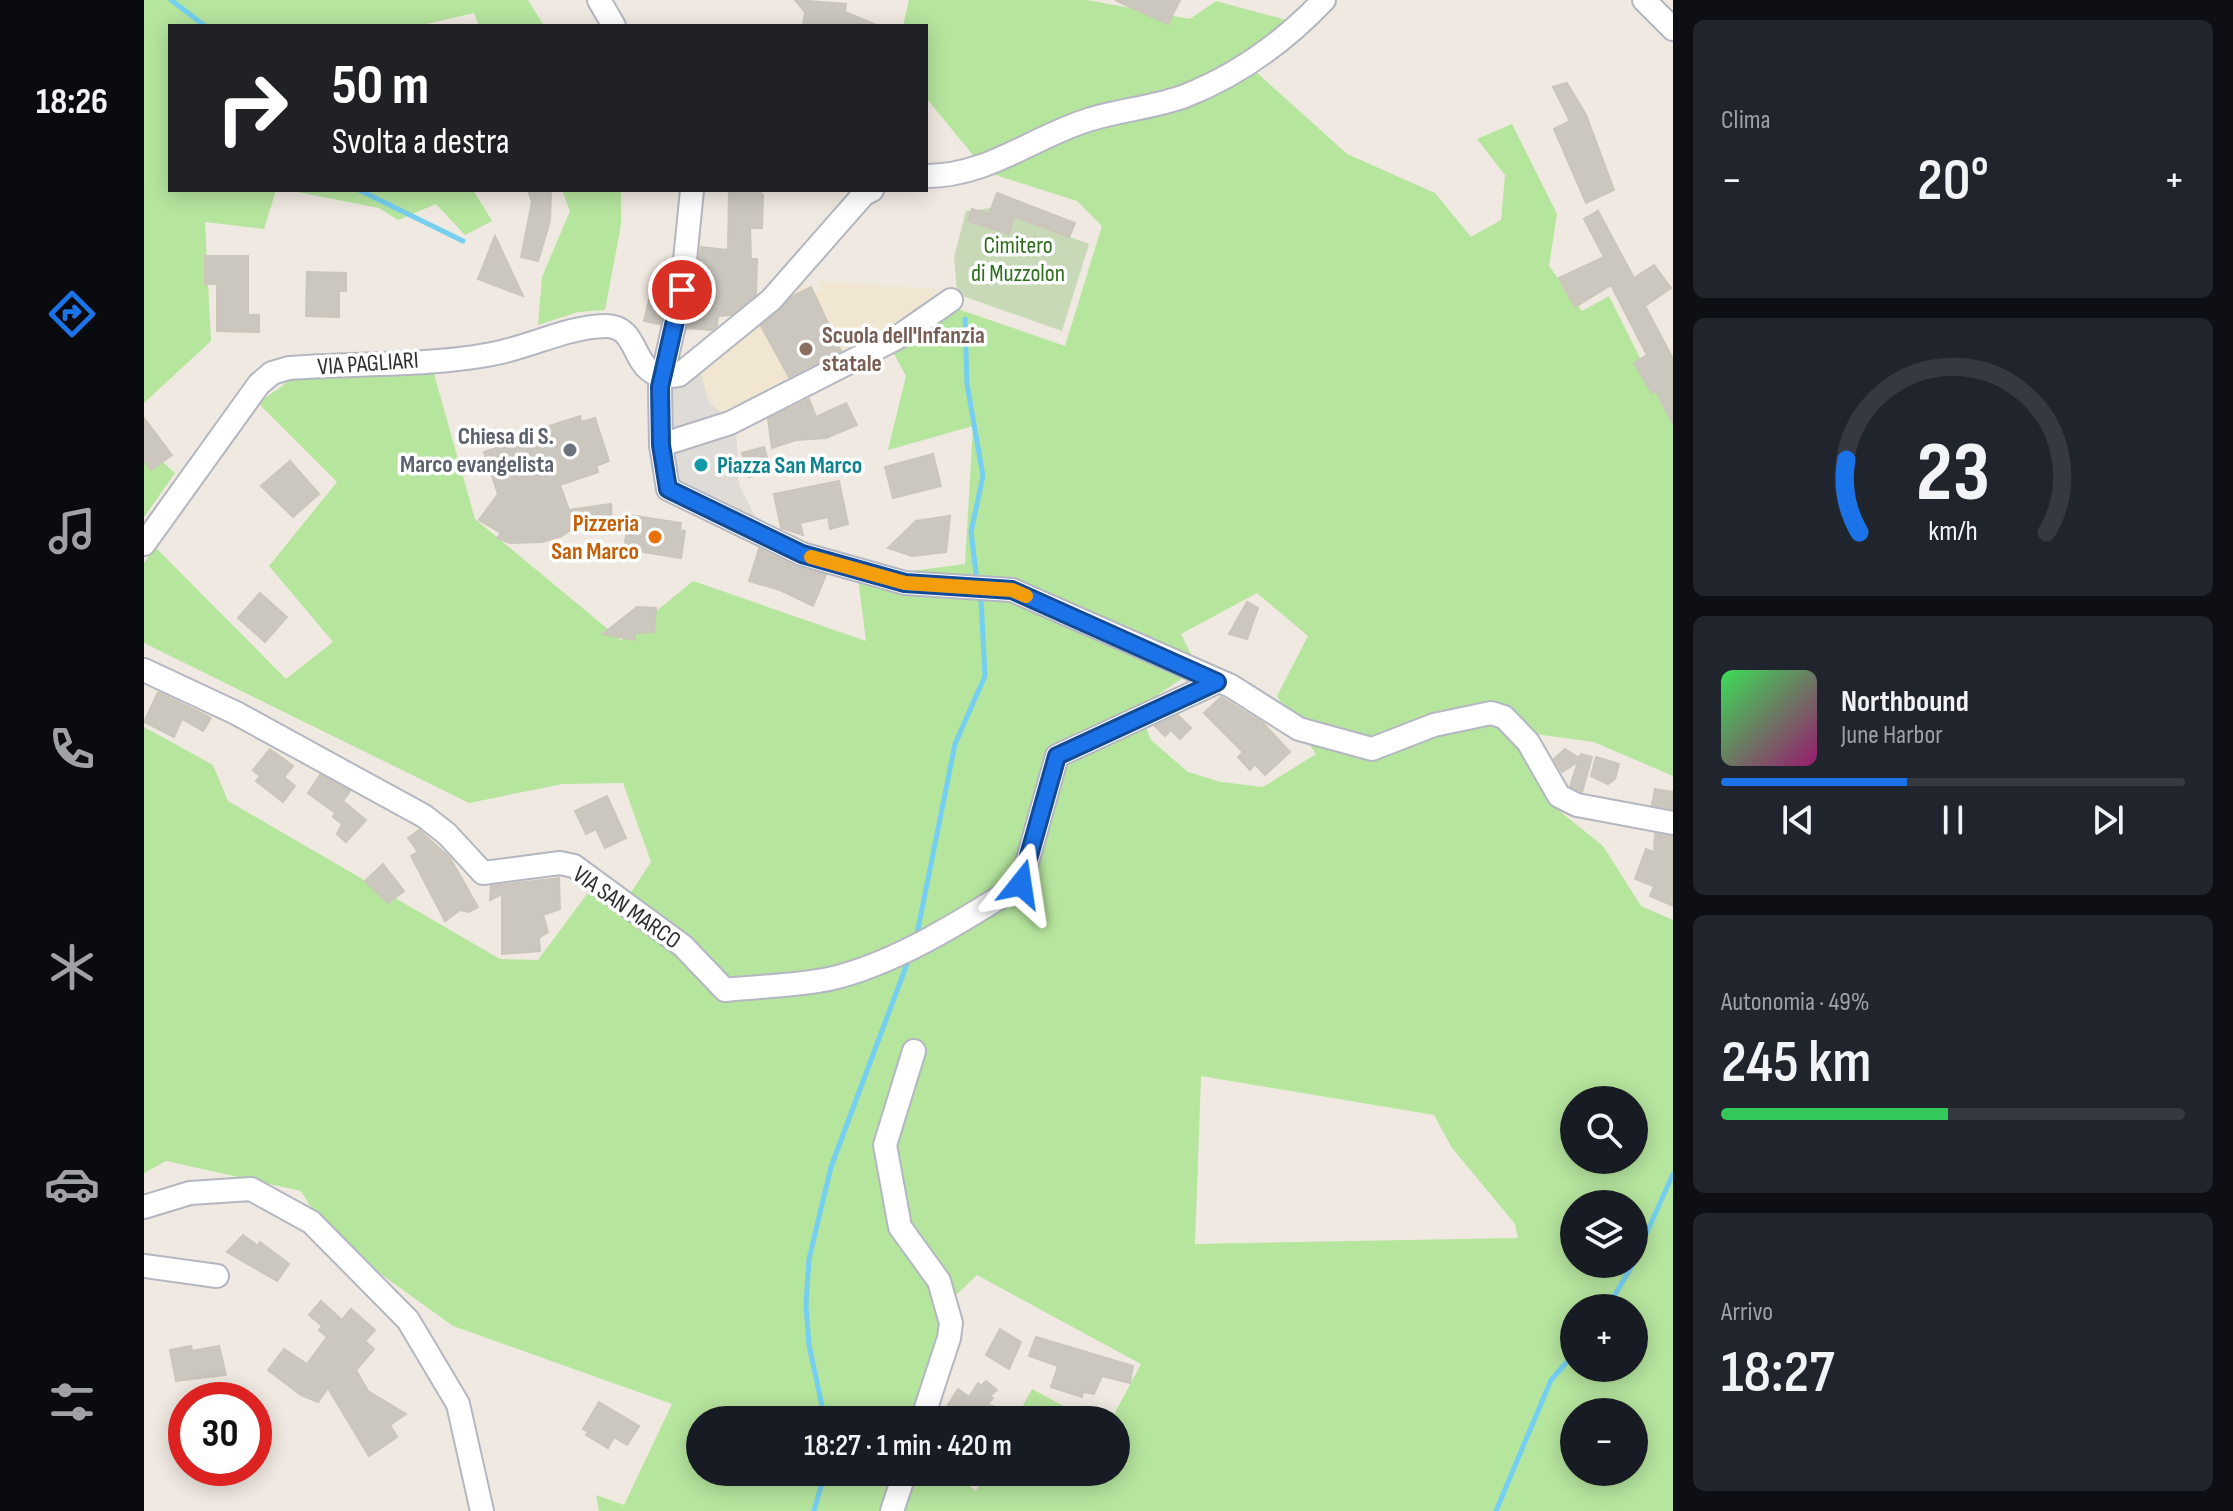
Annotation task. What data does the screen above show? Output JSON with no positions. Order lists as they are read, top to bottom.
{
  "streets": {
    "street": ["VIA PAGLIARI", "VIA SAN MARCO"]
  },
  "parks": ["Cimitero di Muzzolon"],
  "places": [
    "Scuola dell'Infanzia statale",
    "Chiesa di S. Marco evangelista",
    "Piazza San Marco",
    "Pizzeria San Marco"
  ],
  "page": {
    "tabs": "18:26",
    "tile": [
      "Clima",
      ["Autonomia · 49%", "245 km"],
      ["Arrivo", "18:27"]
    ],
    "turn": ["50 m", "Svolta a destra"],
    "heat": ["−", "20°", "+"],
    "song": ["Northbound", "June Harbor"],
    "map_buttons": ["+", "−"],
    "limit": "30",
    "trip": "18:27 · 1 min · 420 m",
    "gauge": ["23", "km/h"]
  }
}
